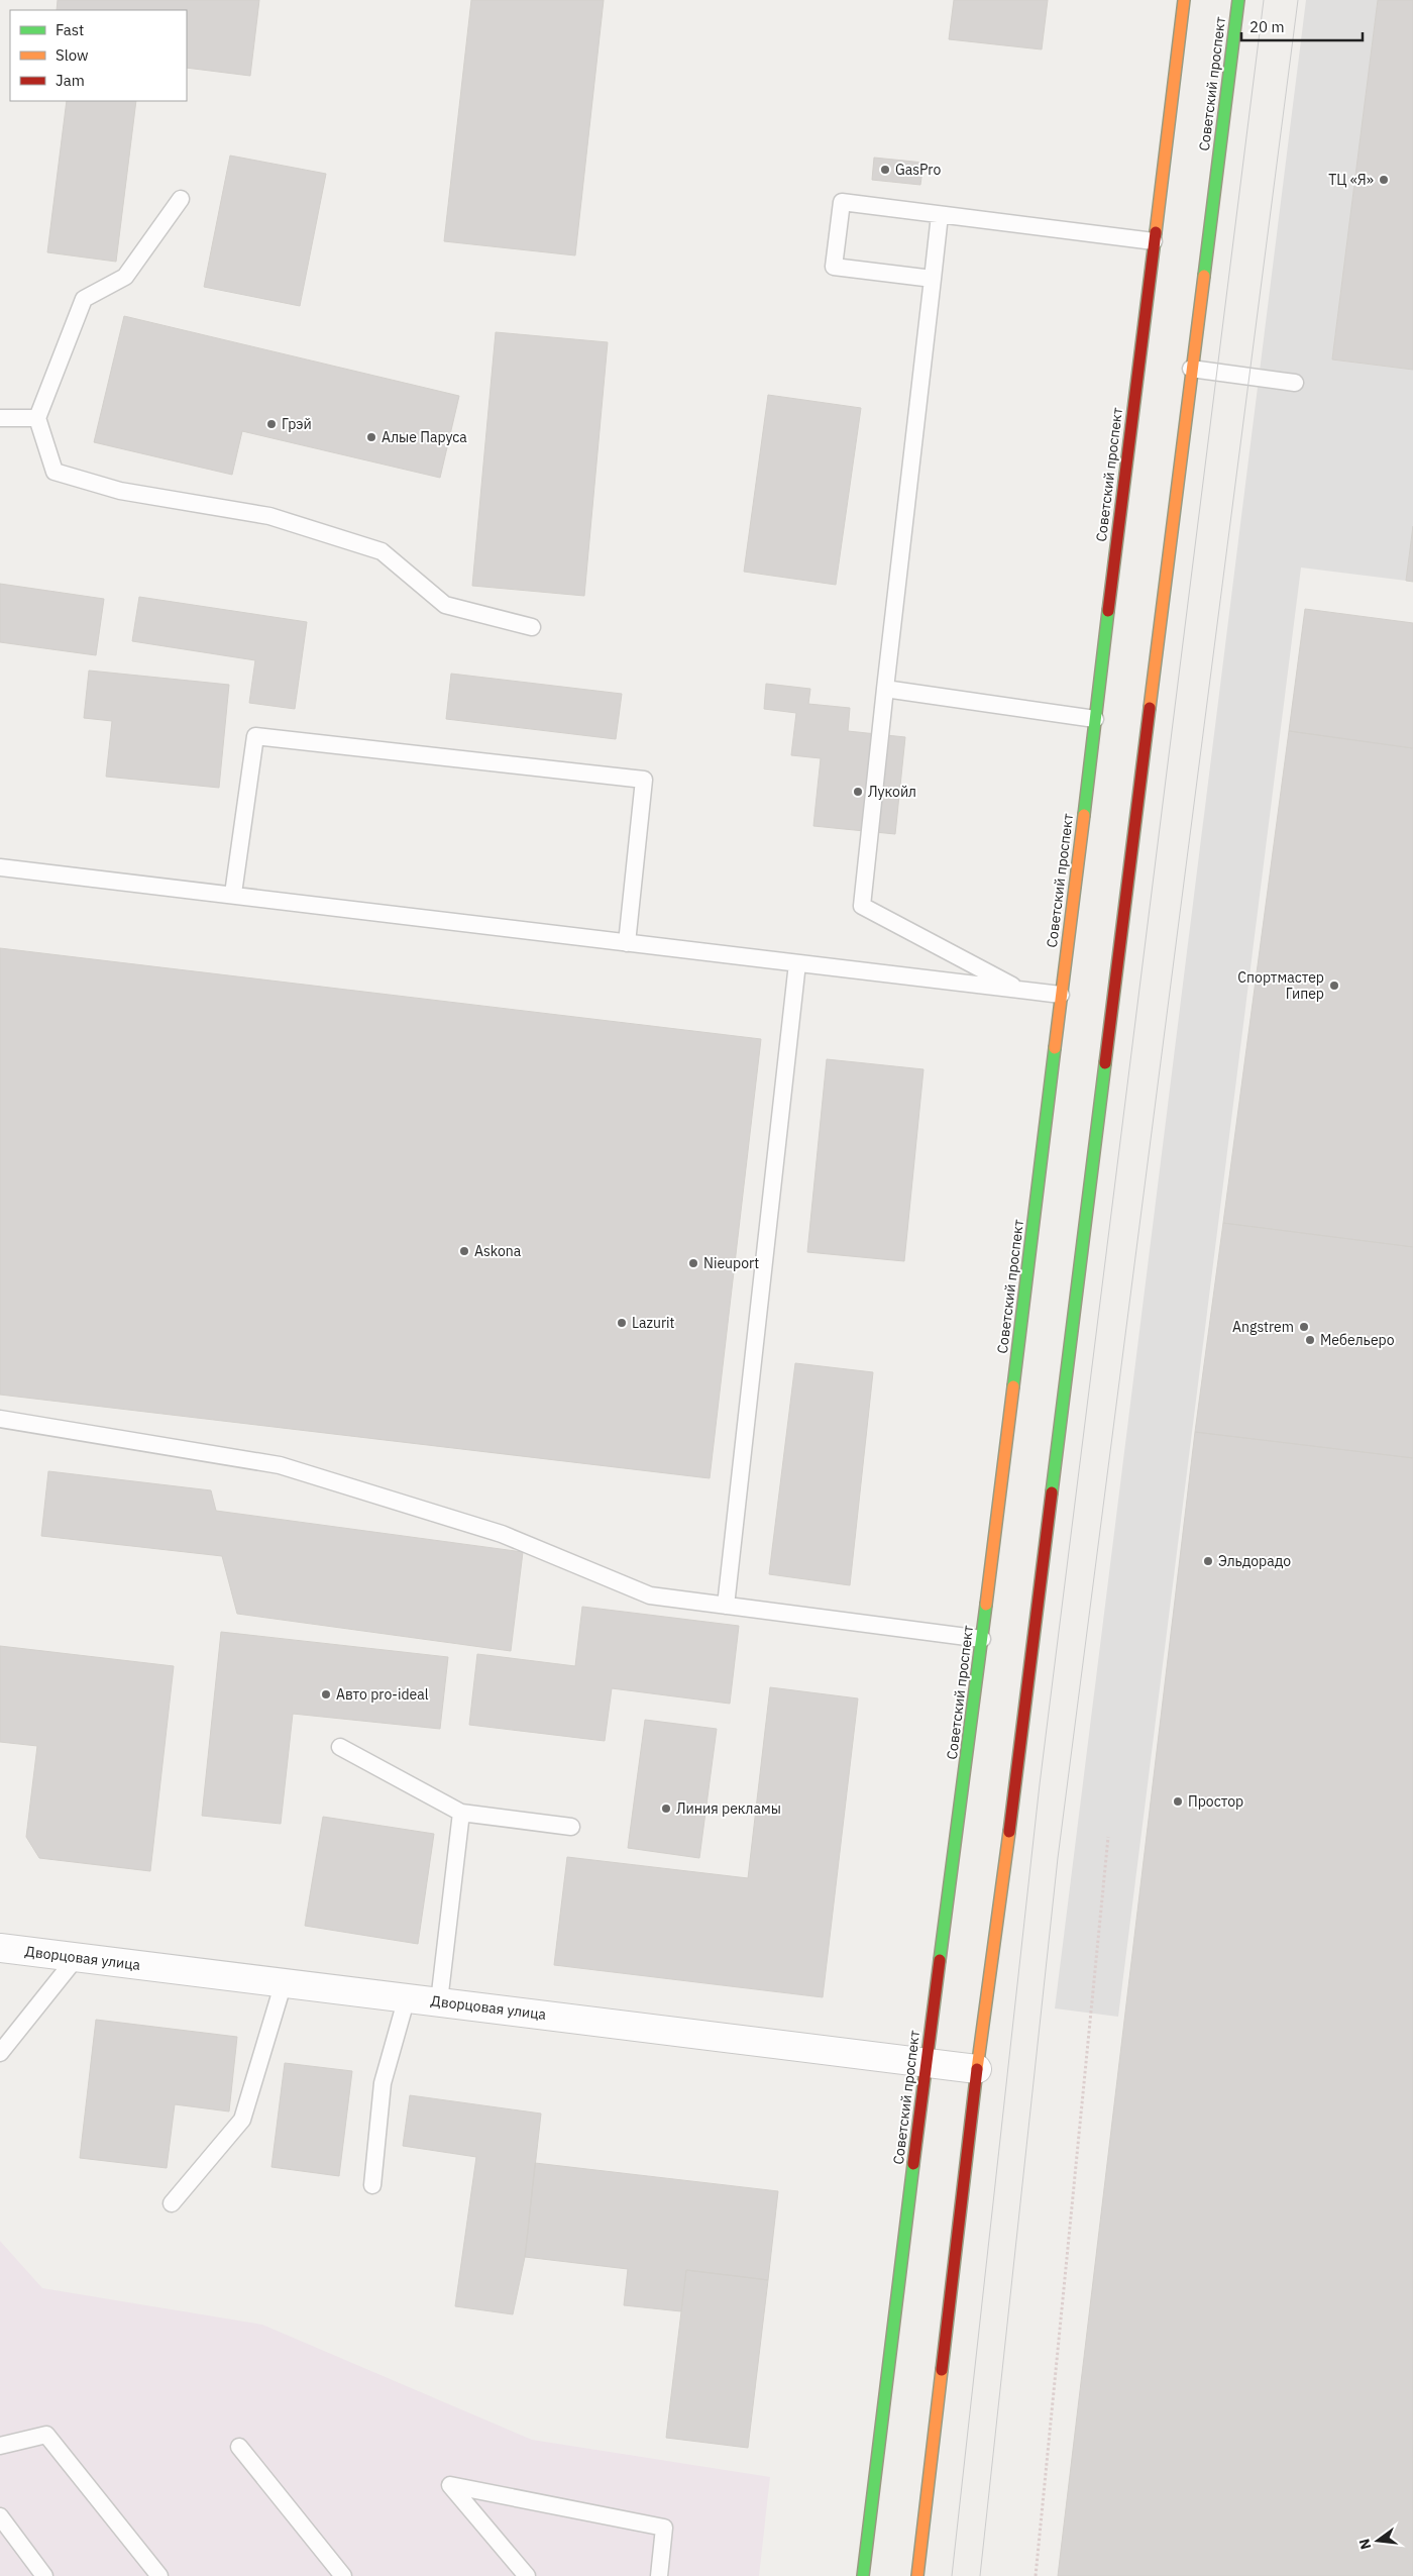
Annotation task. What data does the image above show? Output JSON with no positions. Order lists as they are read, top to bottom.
{
  "streets": {
    "main road": ["Советский проспект"],
    "street": ["Дворцовая улица"]
  },
  "crossings": [
    ["Советский проспект", "Дворцовая улица"]
  ],
  "places": [
    "GasPro",
    "ТЦ «Я»",
    "Грэй",
    "Алые Паруса",
    "Лукойл",
    "Спортмастер Гипер",
    "Askona",
    "Nieuport",
    "Lazurit",
    "Angstrem",
    "Мебельеро",
    "Эльдорадо",
    "Авто pro-ideal",
    "Простор",
    "Линия рекламы"
  ],
  "legend": ["Fast", "Slow", "Jam"],
  "scale_bar": "20 m",
  "north": "left"
}
